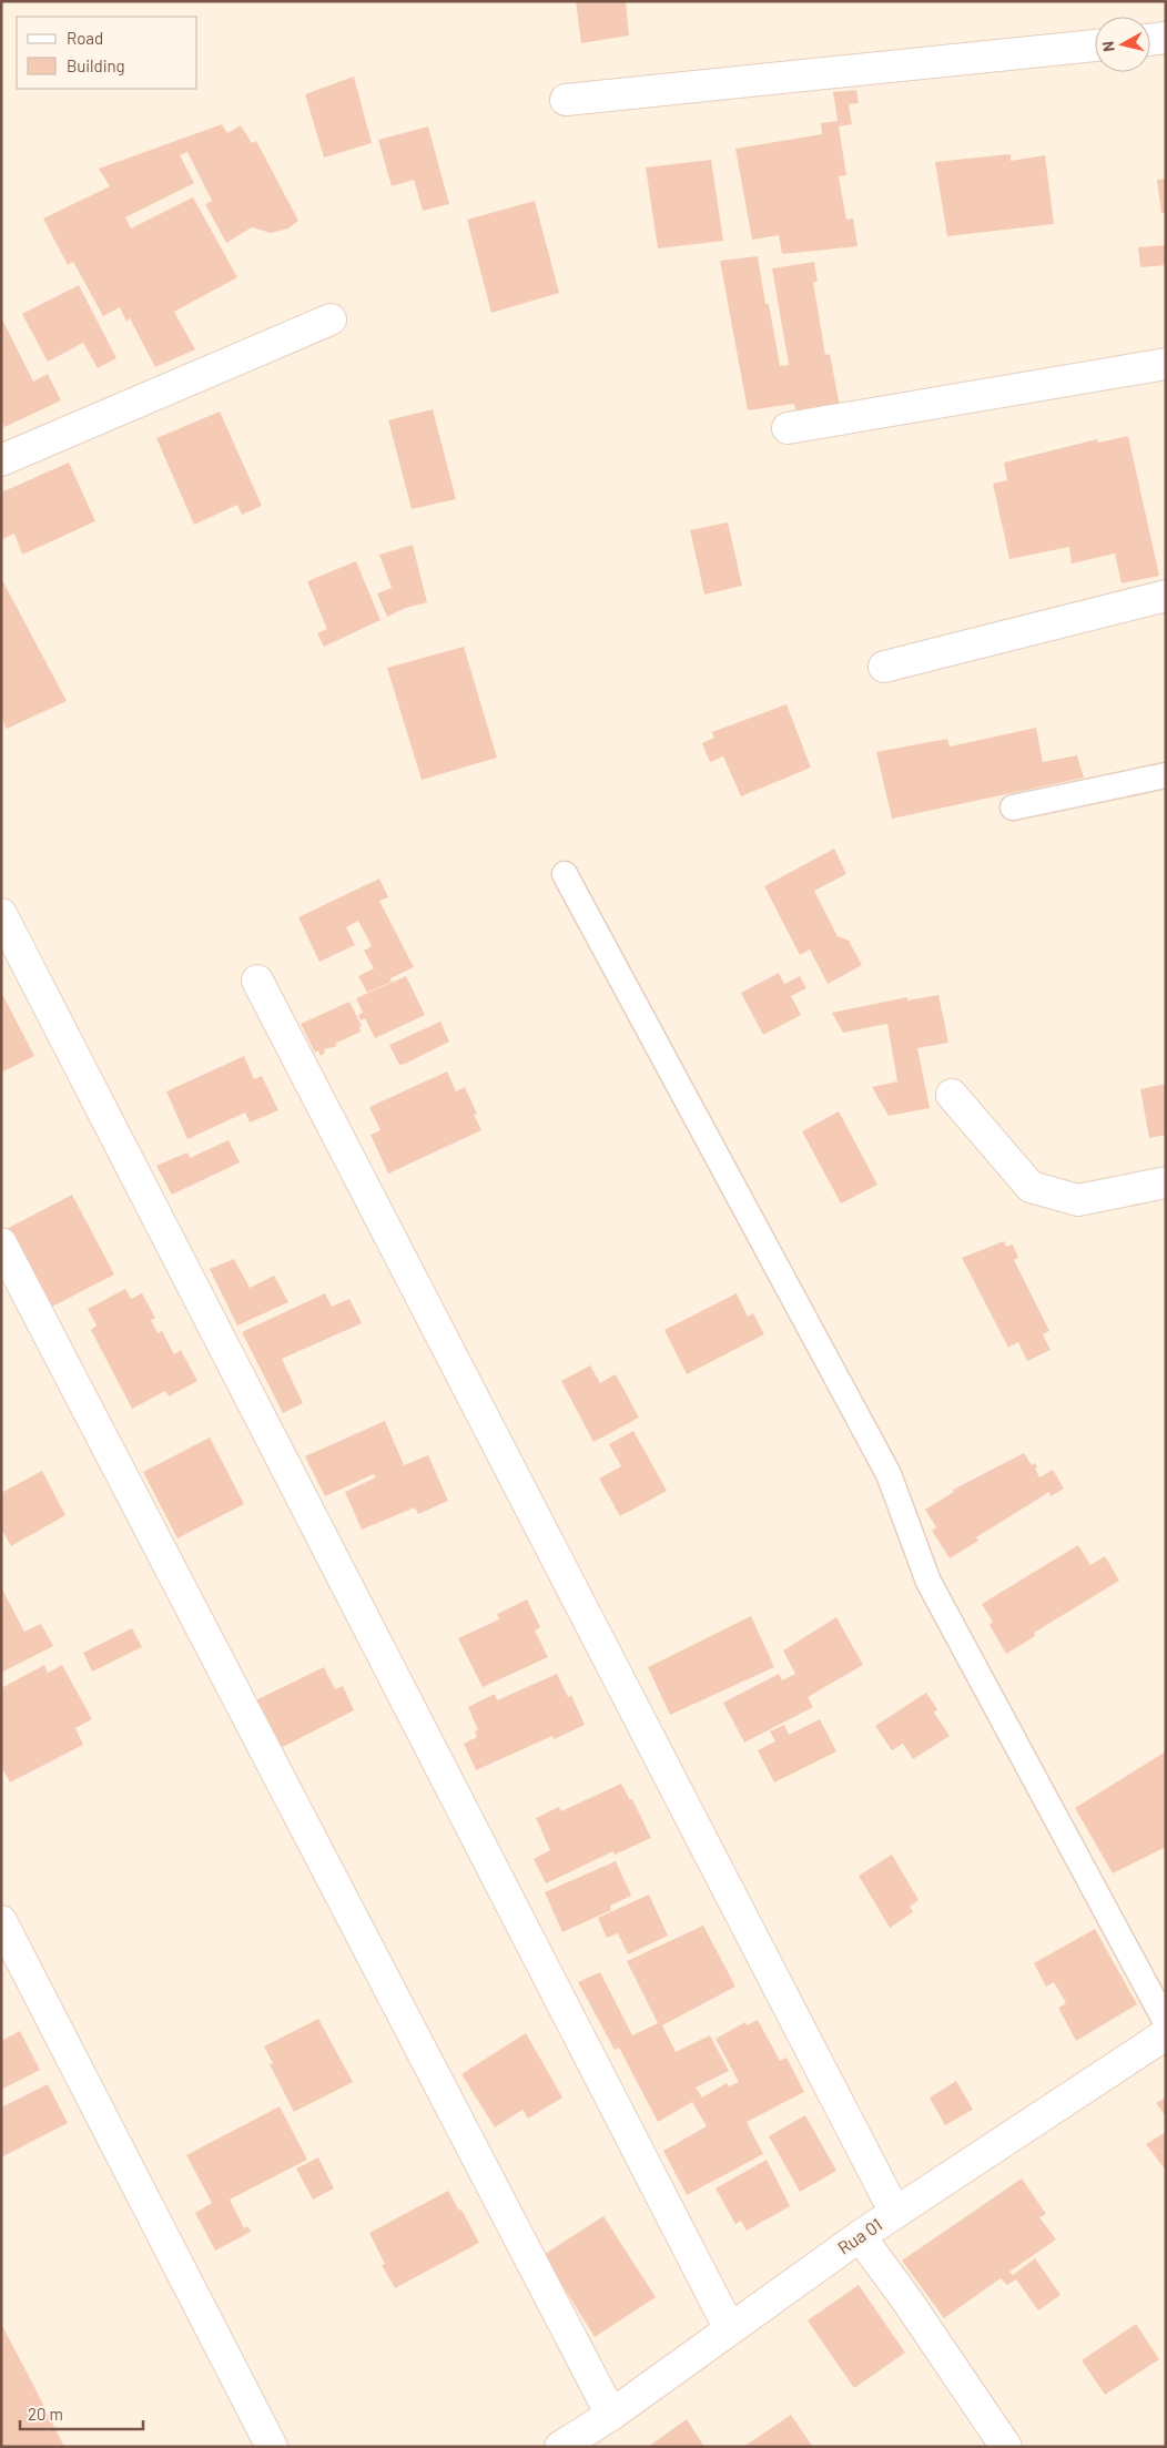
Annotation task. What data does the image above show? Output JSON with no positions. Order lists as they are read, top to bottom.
{
  "streets": {
    "street": ["Rua 01"]
  },
  "legend": ["Road", "Building"],
  "scale_bar": "20 m",
  "north": "left"
}
